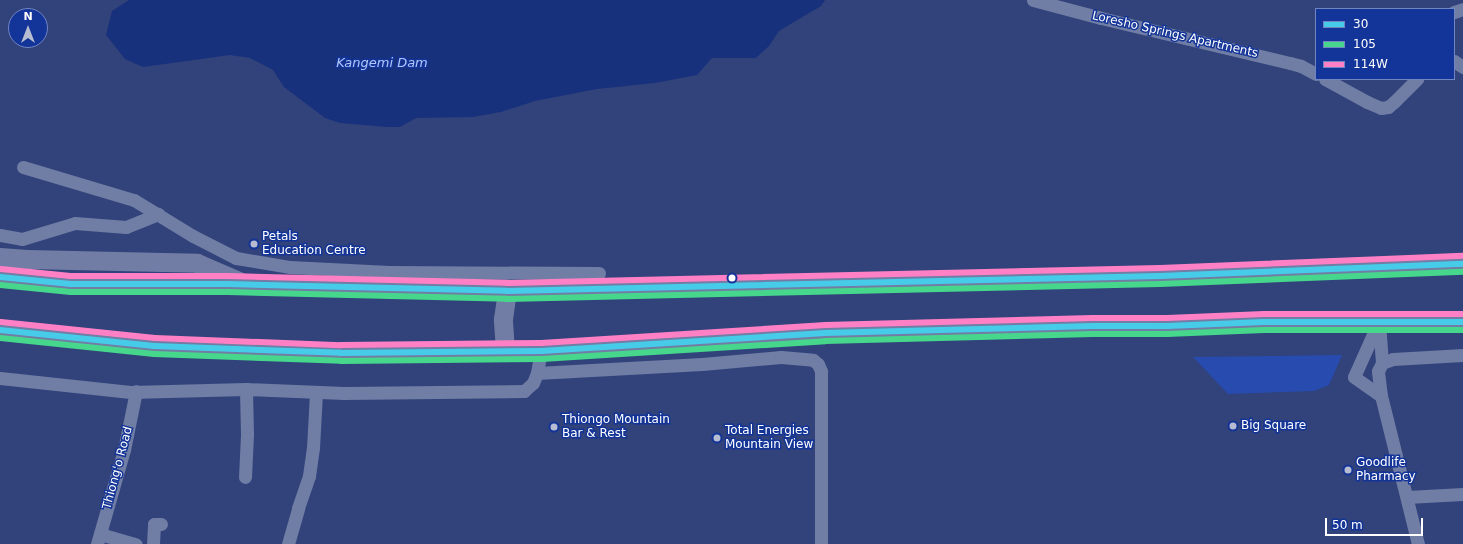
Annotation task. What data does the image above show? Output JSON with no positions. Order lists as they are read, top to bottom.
{
  "streets": {
    "street": ["Loresho Springs Apartments", "Thiong'o Road"]
  },
  "water": ["Kangemi Dam"],
  "places": [
    "Petals Education Centre",
    "Big Square",
    "Thiongo Mountain Bar & Rest",
    "Total Energies Mountain View",
    "Goodlife Pharmacy"
  ],
  "lines": ["transit line 114W", "transit line 30", "transit line 105"],
  "legend": ["30", "105", "114W"],
  "scale_bar": "50 m",
  "north": "top"
}
